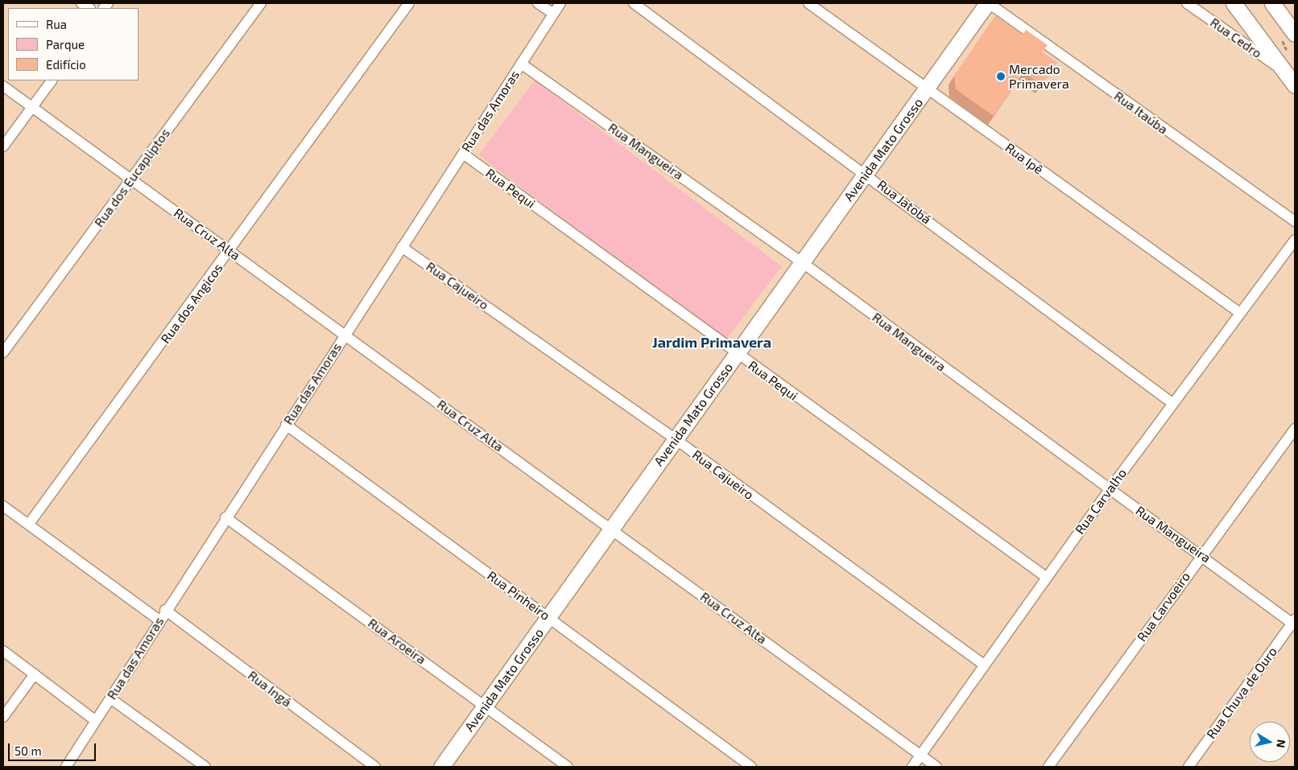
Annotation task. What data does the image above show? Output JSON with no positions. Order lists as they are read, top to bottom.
{
  "streets": {
    "street": [
      "Rua Cedro",
      "Rua das Amoras",
      "Rua Itaúba",
      "Avenida Mato Grosso",
      "Rua Mangueira",
      "Rua Ipê",
      "Rua dos Eucapliptos",
      "Rua Pequi",
      "Rua Jatobá",
      "Rua Cruz Alta",
      "Rua Cajueiro",
      "Rua dos Angicos",
      "Rua Carvalho",
      "Rua Pinheiro",
      "Rua Carvoeiro",
      "Rua Aroeira",
      "Rua Ingá",
      "Rua Chuva de Ouro"
    ]
  },
  "crossings": [
    ["Rua das Amoras", "Rua Mangueira"],
    ["Rua das Amoras", "Rua Pequi"],
    ["Rua das Amoras", "Rua Cruz Alta"],
    ["Rua das Amoras", "Rua Cajueiro"],
    ["Rua das Amoras", "Rua Pinheiro"],
    ["Rua das Amoras", "Rua Aroeira"],
    ["Rua das Amoras", "Rua Ingá"],
    ["Rua Itaúba", "Avenida Mato Grosso"],
    ["Avenida Mato Grosso", "Rua Mangueira"],
    ["Avenida Mato Grosso", "Rua Ipê"],
    ["Avenida Mato Grosso", "Rua Pequi"],
    ["Avenida Mato Grosso", "Rua Jatobá"],
    ["Avenida Mato Grosso", "Rua Cruz Alta"],
    ["Avenida Mato Grosso", "Rua Cajueiro"],
    ["Avenida Mato Grosso", "Rua Pinheiro"],
    ["Avenida Mato Grosso", "Rua Aroeira"],
    ["Rua Mangueira", "Rua Carvalho"],
    ["Rua Mangueira", "Rua Carvoeiro"],
    ["Rua Mangueira", "Rua Chuva de Ouro"],
    ["Rua Ipê", "Rua Carvalho"],
    ["Rua dos Eucapliptos", "Rua Cruz Alta"],
    ["Rua Pequi", "Rua Carvalho"],
    ["Rua Jatobá", "Rua Carvalho"],
    ["Rua Cruz Alta", "Rua dos Angicos"],
    ["Rua Cruz Alta", "Rua Carvalho"],
    ["Rua Cajueiro", "Rua Carvalho"]
  ],
  "districts": ["Jardim Primavera"],
  "places": ["Mercado Primavera"],
  "legend": ["Rua", "Parque", "Edifício"],
  "scale_bar": "50 m",
  "north": "right"
}
